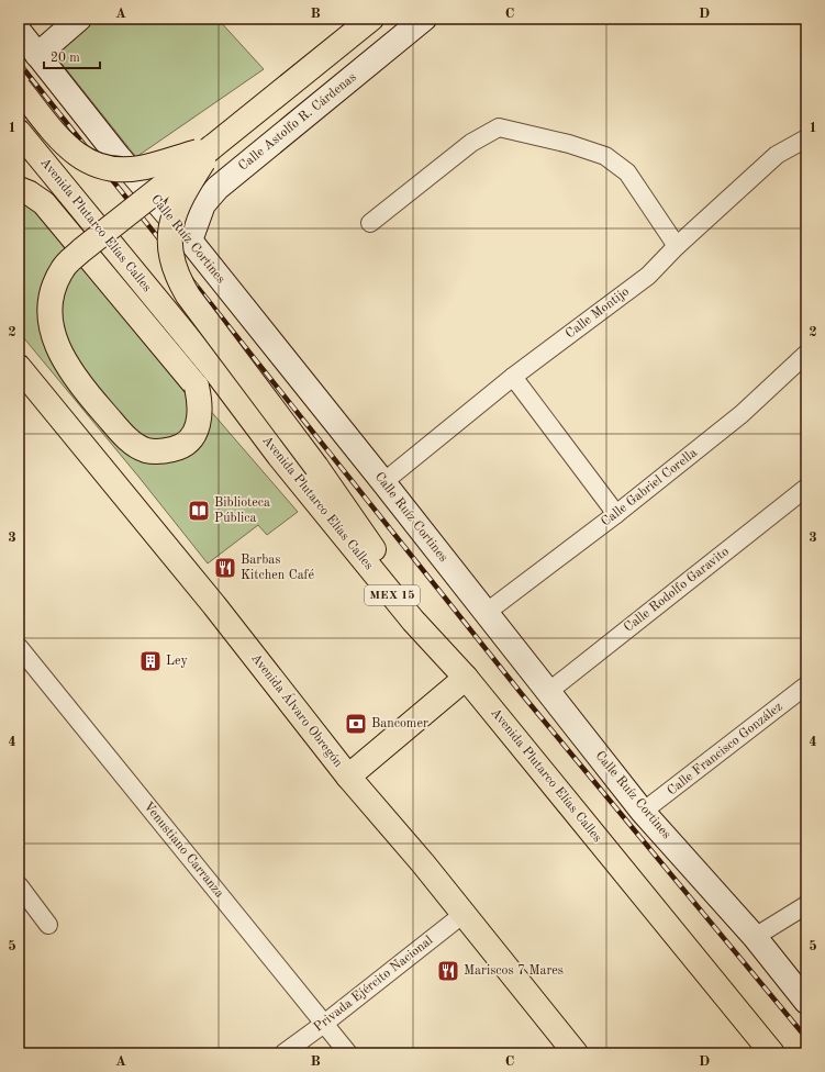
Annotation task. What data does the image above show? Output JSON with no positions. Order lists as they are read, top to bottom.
{
  "streets": {
    "highway": ["Avenida Plutarco Elías Calles", "MEX 15", "Avenida Álvaro Obregón"],
    "street": [
      "Calle Astolfo R. Cárdenas",
      "Calle Ruíz Cortines",
      "Calle Montijo",
      "Calle Gabriel Corella",
      "Calle Rodolfo Garavito",
      "Calle Francisco González",
      "Venustiano Carranza",
      "Privada Ejército Nacional"
    ]
  },
  "crossings": [
    ["Calle Astolfo R. Cárdenas", "Calle Ruíz Cortines"],
    ["Calle Ruíz Cortines", "Calle Montijo"],
    ["Calle Ruíz Cortines", "Calle Gabriel Corella"],
    ["Calle Ruíz Cortines", "Calle Rodolfo Garavito"],
    ["Calle Ruíz Cortines", "Calle Francisco González"],
    ["Avenida Álvaro Obregón", "Privada Ejército Nacional"],
    ["Venustiano Carranza", "Privada Ejército Nacional"]
  ],
  "places": {
    "library": ["Biblioteca Pública"],
    "restaurant": ["Barbas Kitchen Café", "Mariscos 7 Mares"],
    "building": ["Ley"],
    "bank": ["Bancomer"]
  },
  "scale_bar": "20 m",
  "grid": {
    "columns": [
      "A",
      "B",
      "C",
      "D"
    ],
    "rows": [
      "1",
      "2",
      "3",
      "4",
      "5"
    ]
  }
}
